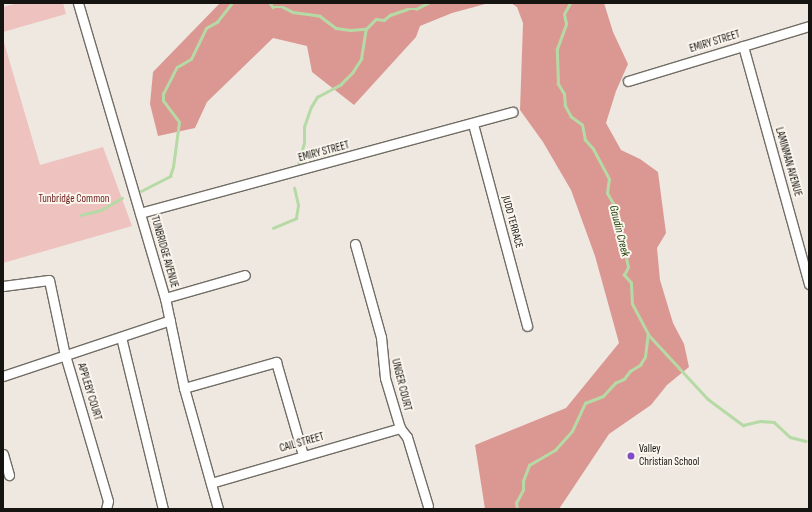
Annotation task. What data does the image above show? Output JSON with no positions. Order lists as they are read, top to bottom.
{
  "streets": {
    "street": [
      "EMIRY STREET",
      "LAMINMAN AVENUE",
      "JUDD TERRACE",
      "TUNBRIDGE AVENUE",
      "UNGER COURT",
      "APPLEBY COURT",
      "CAIL STREET"
    ]
  },
  "crossings": [
    ["EMIRY STREET", "LAMINMAN AVENUE"],
    ["EMIRY STREET", "JUDD TERRACE"],
    ["EMIRY STREET", "TUNBRIDGE AVENUE"],
    ["TUNBRIDGE AVENUE", "CAIL STREET"],
    ["UNGER COURT", "CAIL STREET"]
  ],
  "water": ["Gaudin Creek"],
  "parks": ["Tunbridge Common"],
  "places": ["Valley Christian School"]
}
